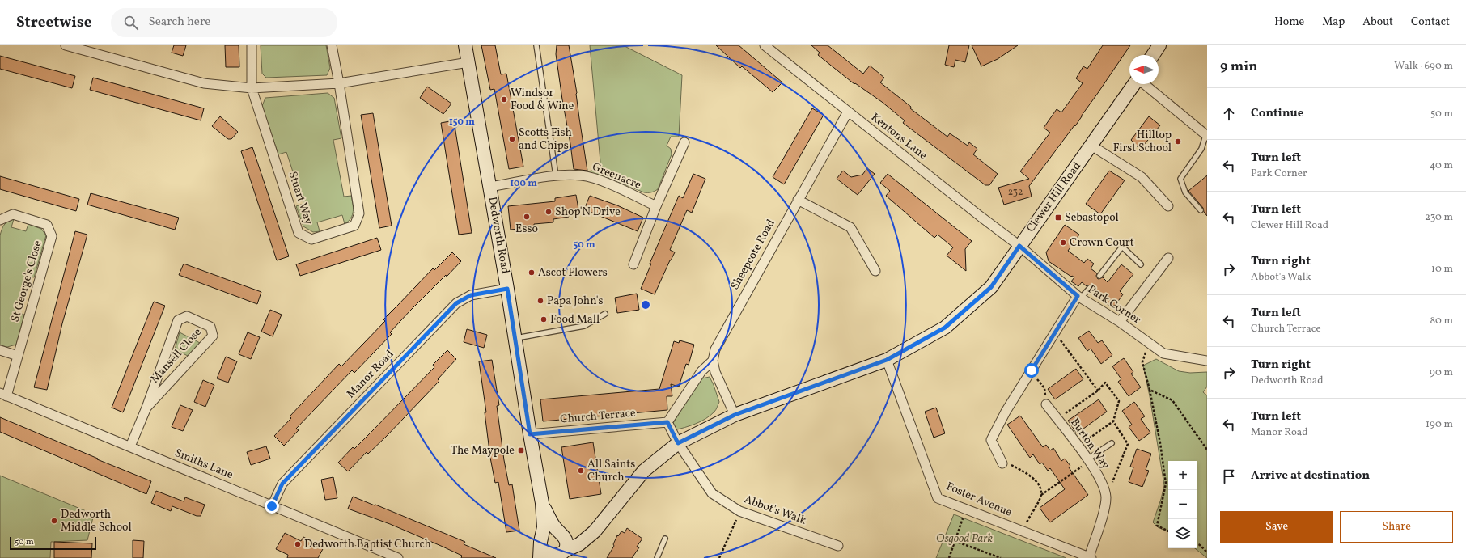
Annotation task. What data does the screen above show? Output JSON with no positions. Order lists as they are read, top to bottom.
{
  "streets": {
    "street": [
      "Kentons Lane",
      "Greenacre",
      "Clewer Hill Road",
      "Stuart Way",
      "Dedworth Road",
      "Sheepcote Road",
      "St George's Close",
      "Park Corner",
      "Mansell Close",
      "Manor Road",
      "Church Terrace",
      "Burton Way",
      "Smiths Lane",
      "Foster Avenue",
      "Abbot's Walk"
    ]
  },
  "crossings": [
    ["Kentons Lane", "Clewer Hill Road"],
    ["Kentons Lane", "Sheepcote Road"],
    ["Kentons Lane", "Park Corner"],
    ["Greenacre", "Dedworth Road"],
    ["Clewer Hill Road", "Dedworth Road"],
    ["Clewer Hill Road", "Park Corner"],
    ["Clewer Hill Road", "Foster Avenue"],
    ["Clewer Hill Road", "Abbot's Walk"],
    ["Dedworth Road", "Manor Road"],
    ["Dedworth Road", "Church Terrace"],
    ["St George's Close", "Smiths Lane"],
    ["Mansell Close", "Smiths Lane"],
    ["Manor Road", "Smiths Lane"],
    ["Church Terrace", "Abbot's Walk"],
    ["Burton Way", "Foster Avenue"]
  ],
  "parks": ["Osgood Park"],
  "places": {
    "other": [
      "Windsor Food & Wine",
      "Scotts Fish and Chips",
      "Hilltop First School",
      "Shop'N Drive",
      "Esso",
      "Crown Court",
      "Ascot Flowers",
      "Papa John's",
      "Food Mall",
      "All Saints Church",
      "Dedworth Middle School",
      "Dedworth Baptist Church"
    ],
    "transit": ["Sebastopol", "The Maypole"]
  },
  "house_numbers": ["232"],
  "scale_bar": "50 m",
  "north": "left",
  "page": {
    "header": "Streetwise",
    "search": "Search here",
    "nav": [
      "Home",
      "Map",
      "About",
      "Contact"
    ],
    "heading": ["9 min", "Walk · 690 m"],
    "list": [
      ["Continue", "50 m"],
      ["Turn left", "Park Corner", "40 m"],
      ["Turn left", "Clewer Hill Road", "230 m"],
      ["Turn right", "Abbot's Walk", "10 m"],
      ["Turn left", "Church Terrace", "80 m"],
      ["Turn right", "Dedworth Road", "90 m"],
      ["Turn left", "Manor Road", "190 m"],
      "Arrive at destination"
    ],
    "map_buttons": ["+", "−"],
    "buttons": ["Save", "Share"],
    "scale": "50 m"
  },
  "rings": ["150 m", "100 m", "50 m"]
}
